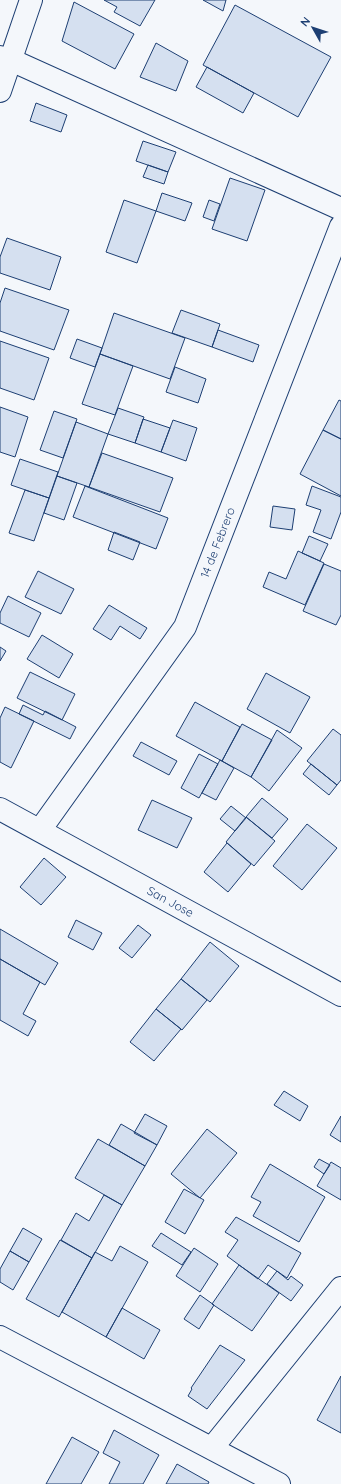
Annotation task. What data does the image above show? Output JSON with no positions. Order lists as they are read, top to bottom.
{
  "streets": {
    "street": ["14 de Febrero", "San Jose"]
  },
  "crossings": [
    ["14 de Febrero", "San Jose"]
  ],
  "north": "top left"
}
